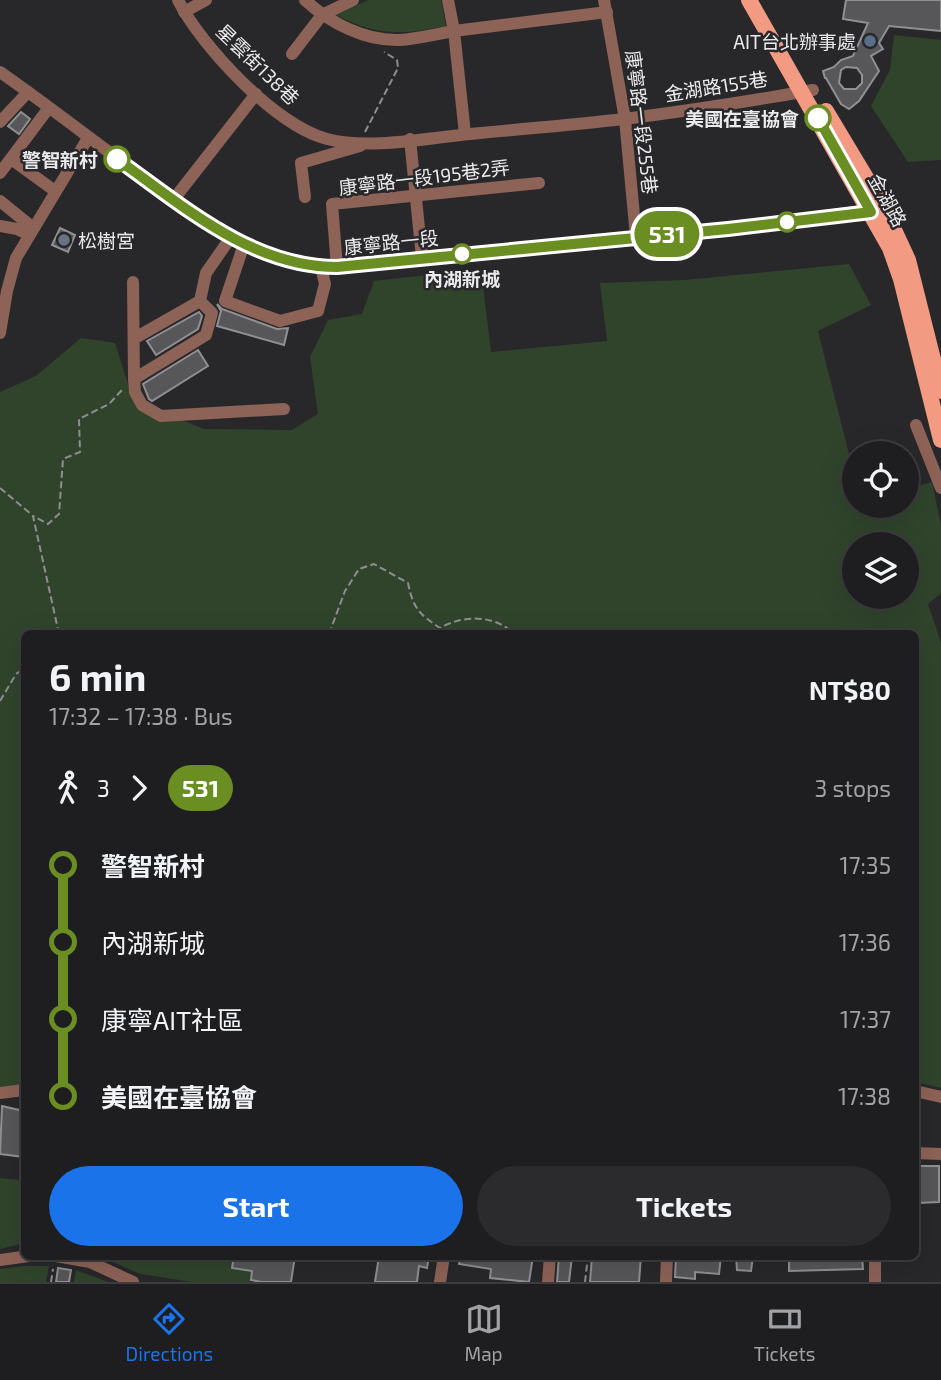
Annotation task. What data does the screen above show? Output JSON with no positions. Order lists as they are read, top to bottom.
{
  "streets": {
    "main road": ["金湖路"],
    "street": [
      "星雲街138巷",
      "金湖路155巷",
      "康寧路一段255巷",
      "康寧路一段195巷2弄",
      "康寧路一段"
    ]
  },
  "crossings": [
    ["星雲街138巷", "金湖路155巷"],
    ["金湖路155巷", "康寧路一段255巷"],
    ["金湖路155巷", "金湖路"],
    ["康寧路一段255巷", "康寧路一段"],
    ["康寧路一段195巷2弄", "康寧路一段"],
    ["金湖路", "康寧路一段"]
  ],
  "places": [
    "AIT台北辦事處",
    "美國在臺協會",
    "警智新村",
    "松樹宮",
    "內湖新城"
  ],
  "lines": ["bus line 531"],
  "page": {
    "on_map": "531",
    "heading": ["6 min", "17:32 – 17:38 · Bus", "NT$80"],
    "legs": ["3", "531", "3 stops"],
    "list": [
      {
        "name": "警智新村",
        "value": "17:35"
      },
      {
        "name": "內湖新城",
        "value": "17:36"
      },
      {
        "name": "康寧AIT社區",
        "value": "17:37"
      },
      {
        "name": "美國在臺協會",
        "value": "17:38"
      }
    ],
    "buttons": ["Start", "Tickets"],
    "tabs": ["Directions", "Map", "Tickets"]
  }
}
